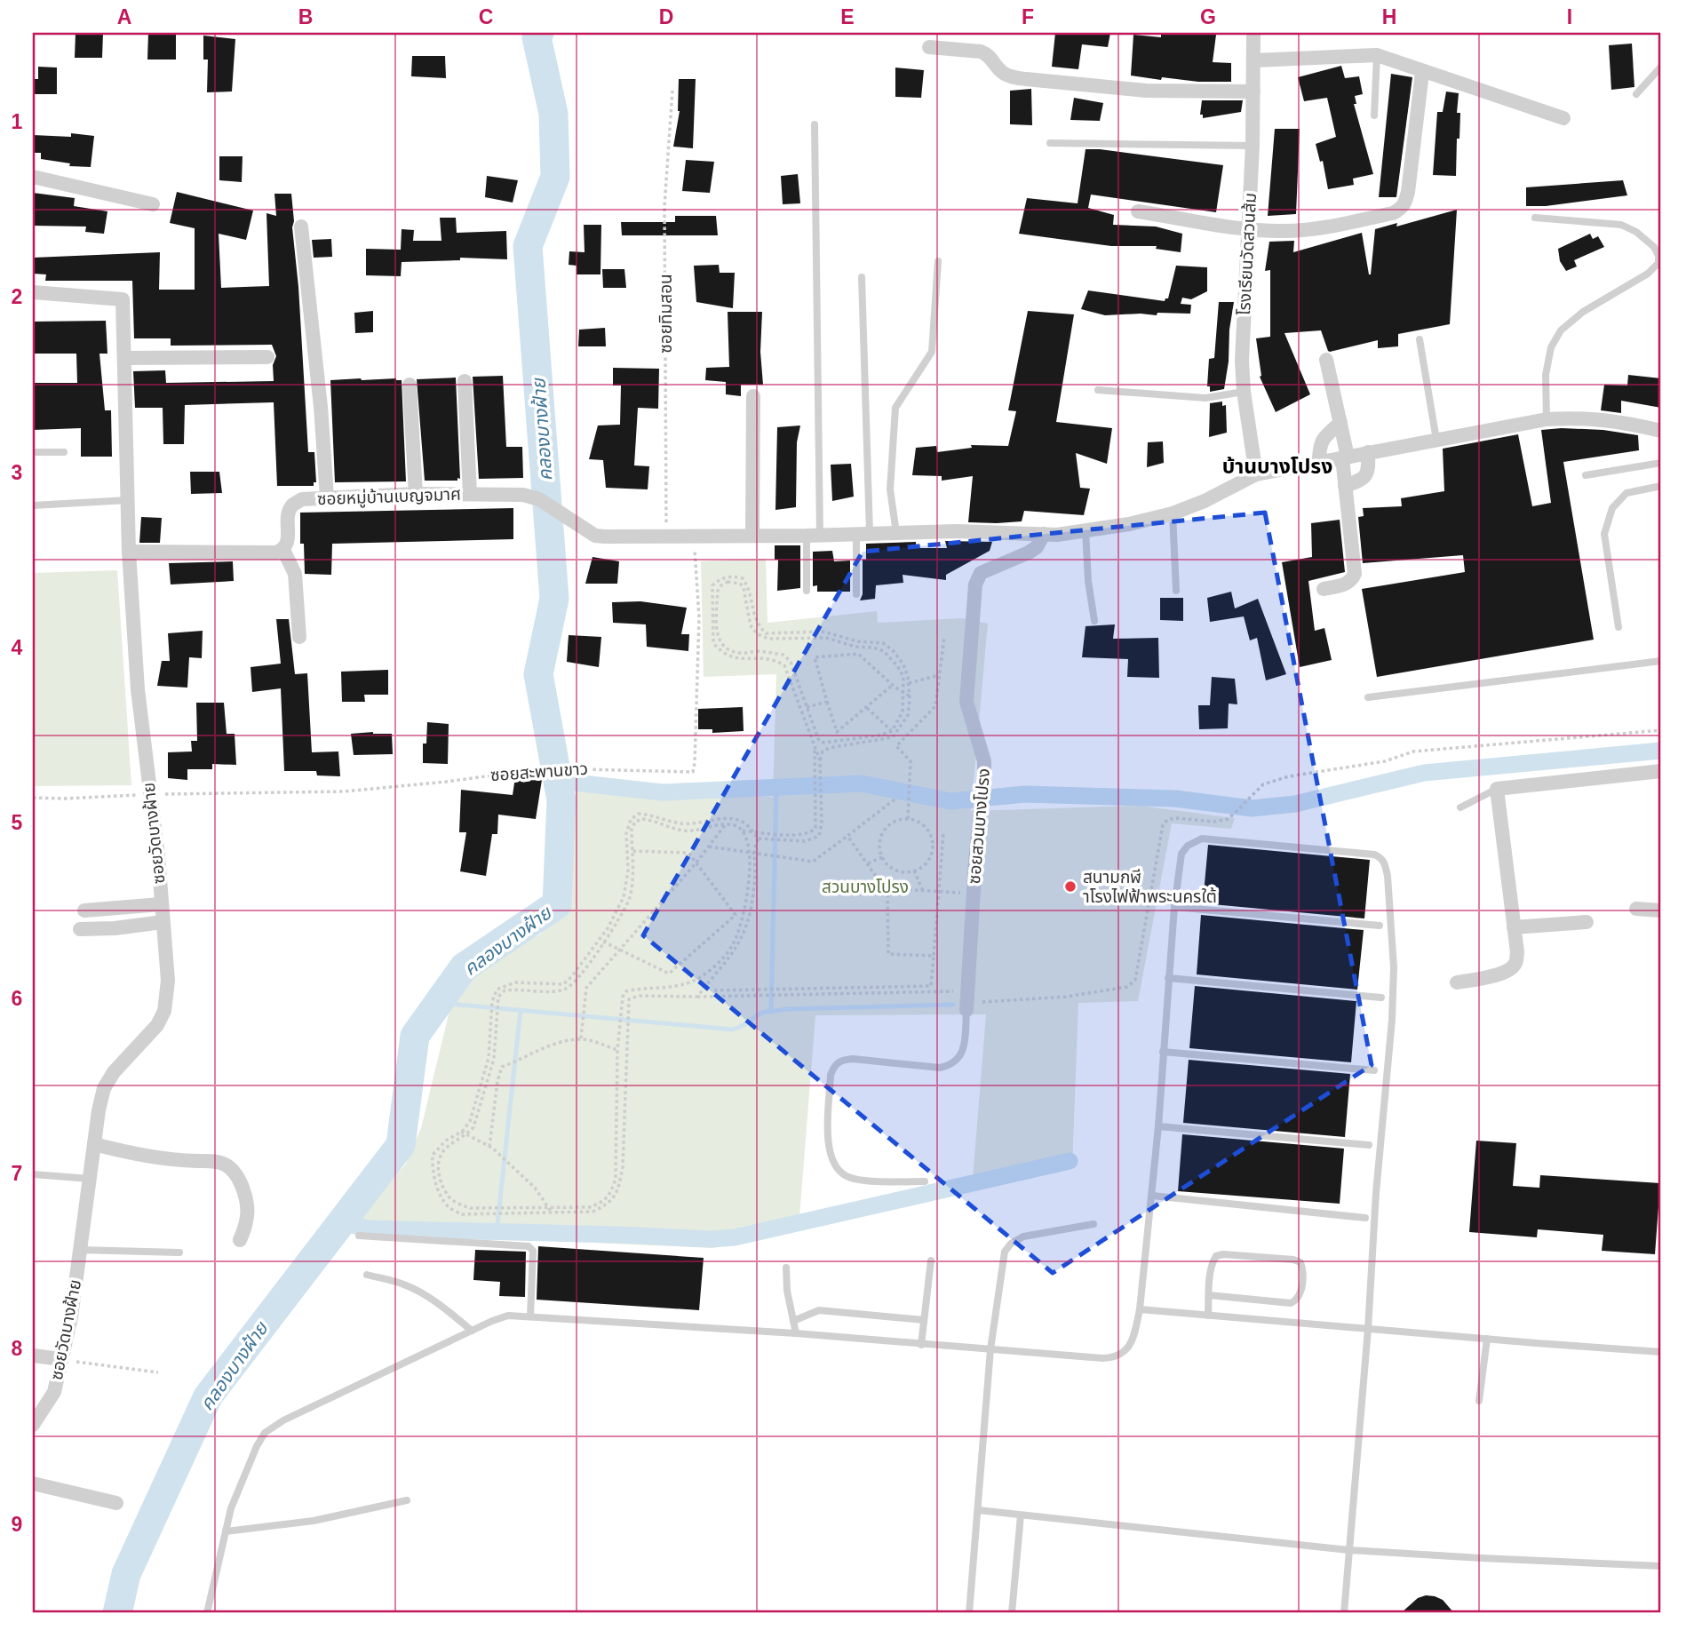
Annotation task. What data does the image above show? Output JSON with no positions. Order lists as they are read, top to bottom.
{
  "streets": {
    "street": [
      "โรงเรียนวัดสวนส้ม",
      "ซอยหมู่บ้านเบญจมาศ",
      "ซอยสวนบางโปรง",
      "ซอยวัดบางฝ้าย"
    ],
    "path": ["ซอยทิมสอน", "ซอยสะพานขาว"]
  },
  "crossings": [
    ["ซอยทิมสอน", "ซอยหมู่บ้านเบญจมาศ"],
    ["ซอยสะพานขาว", "ซอยวัดบางฝ้าย"]
  ],
  "districts": ["บ้านบางโปรง"],
  "water": ["คลองบางฝ้าย"],
  "parks": ["สวนบางโปรง"],
  "places": ["สนามกฬี าโรงไฟฟ้าพระนครใต้"],
  "grid": {
    "columns": [
      "A",
      "B",
      "C",
      "D",
      "E",
      "F",
      "G",
      "H",
      "I"
    ],
    "rows": [
      "1",
      "2",
      "3",
      "4",
      "5",
      "6",
      "7",
      "8",
      "9"
    ]
  }
}
